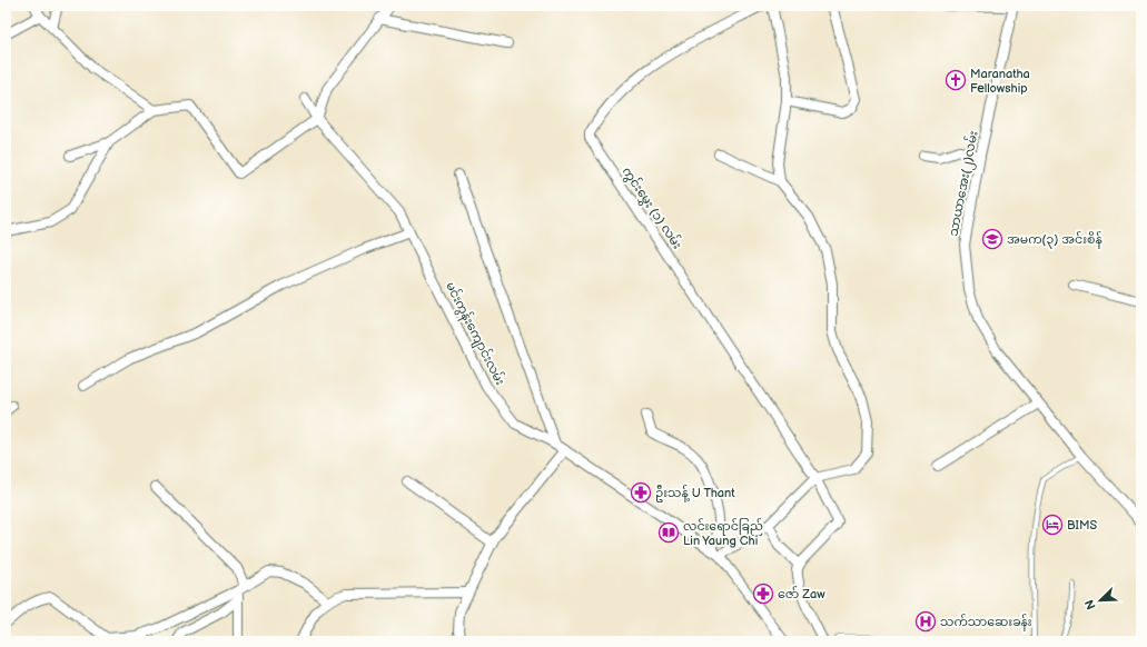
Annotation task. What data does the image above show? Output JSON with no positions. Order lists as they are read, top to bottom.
{
  "streets": {
    "street": ["သာယာအေး(၂)လမ်း", "ကွင်းမွှေး (၁) လမ်း", "မင်းကွန်းကျောင်းလမ်း"]
  },
  "places": {
    "church": ["Maranatha Fellowship"],
    "school or university": ["အမက(၃) အင်းစိန်"],
    "pharmacy": ["ဦးသန့် U Thant", "ဇော် Zaw"],
    "hotel": ["BIMS"],
    "library": ["လင်းရောင်ခြည် Lin Yaung Chi"],
    "hospital": ["သက်သာဆေးခန်း"]
  },
  "north": "bottom left"
}
